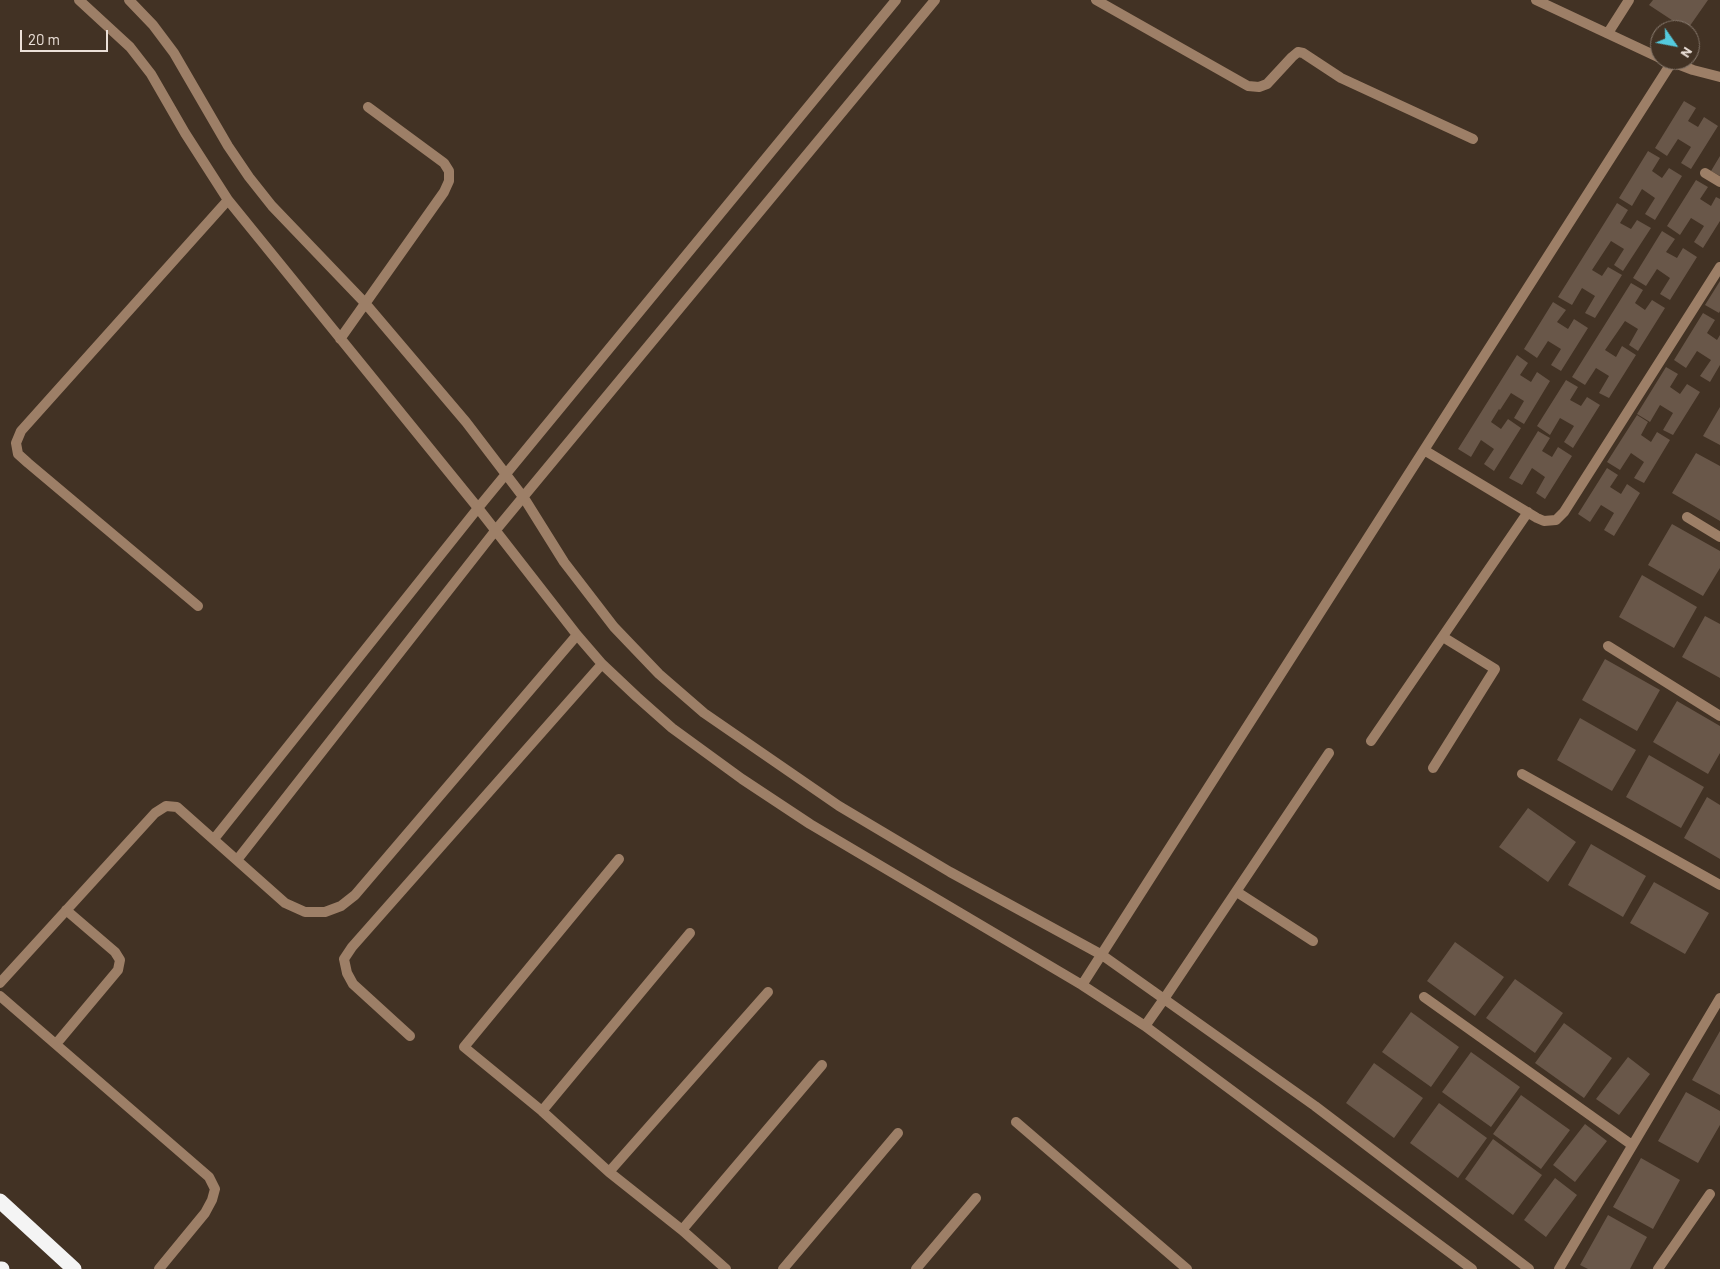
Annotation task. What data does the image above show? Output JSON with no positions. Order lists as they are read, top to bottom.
{
  "scale_bar": "20 m",
  "north": "bottom right"
}
